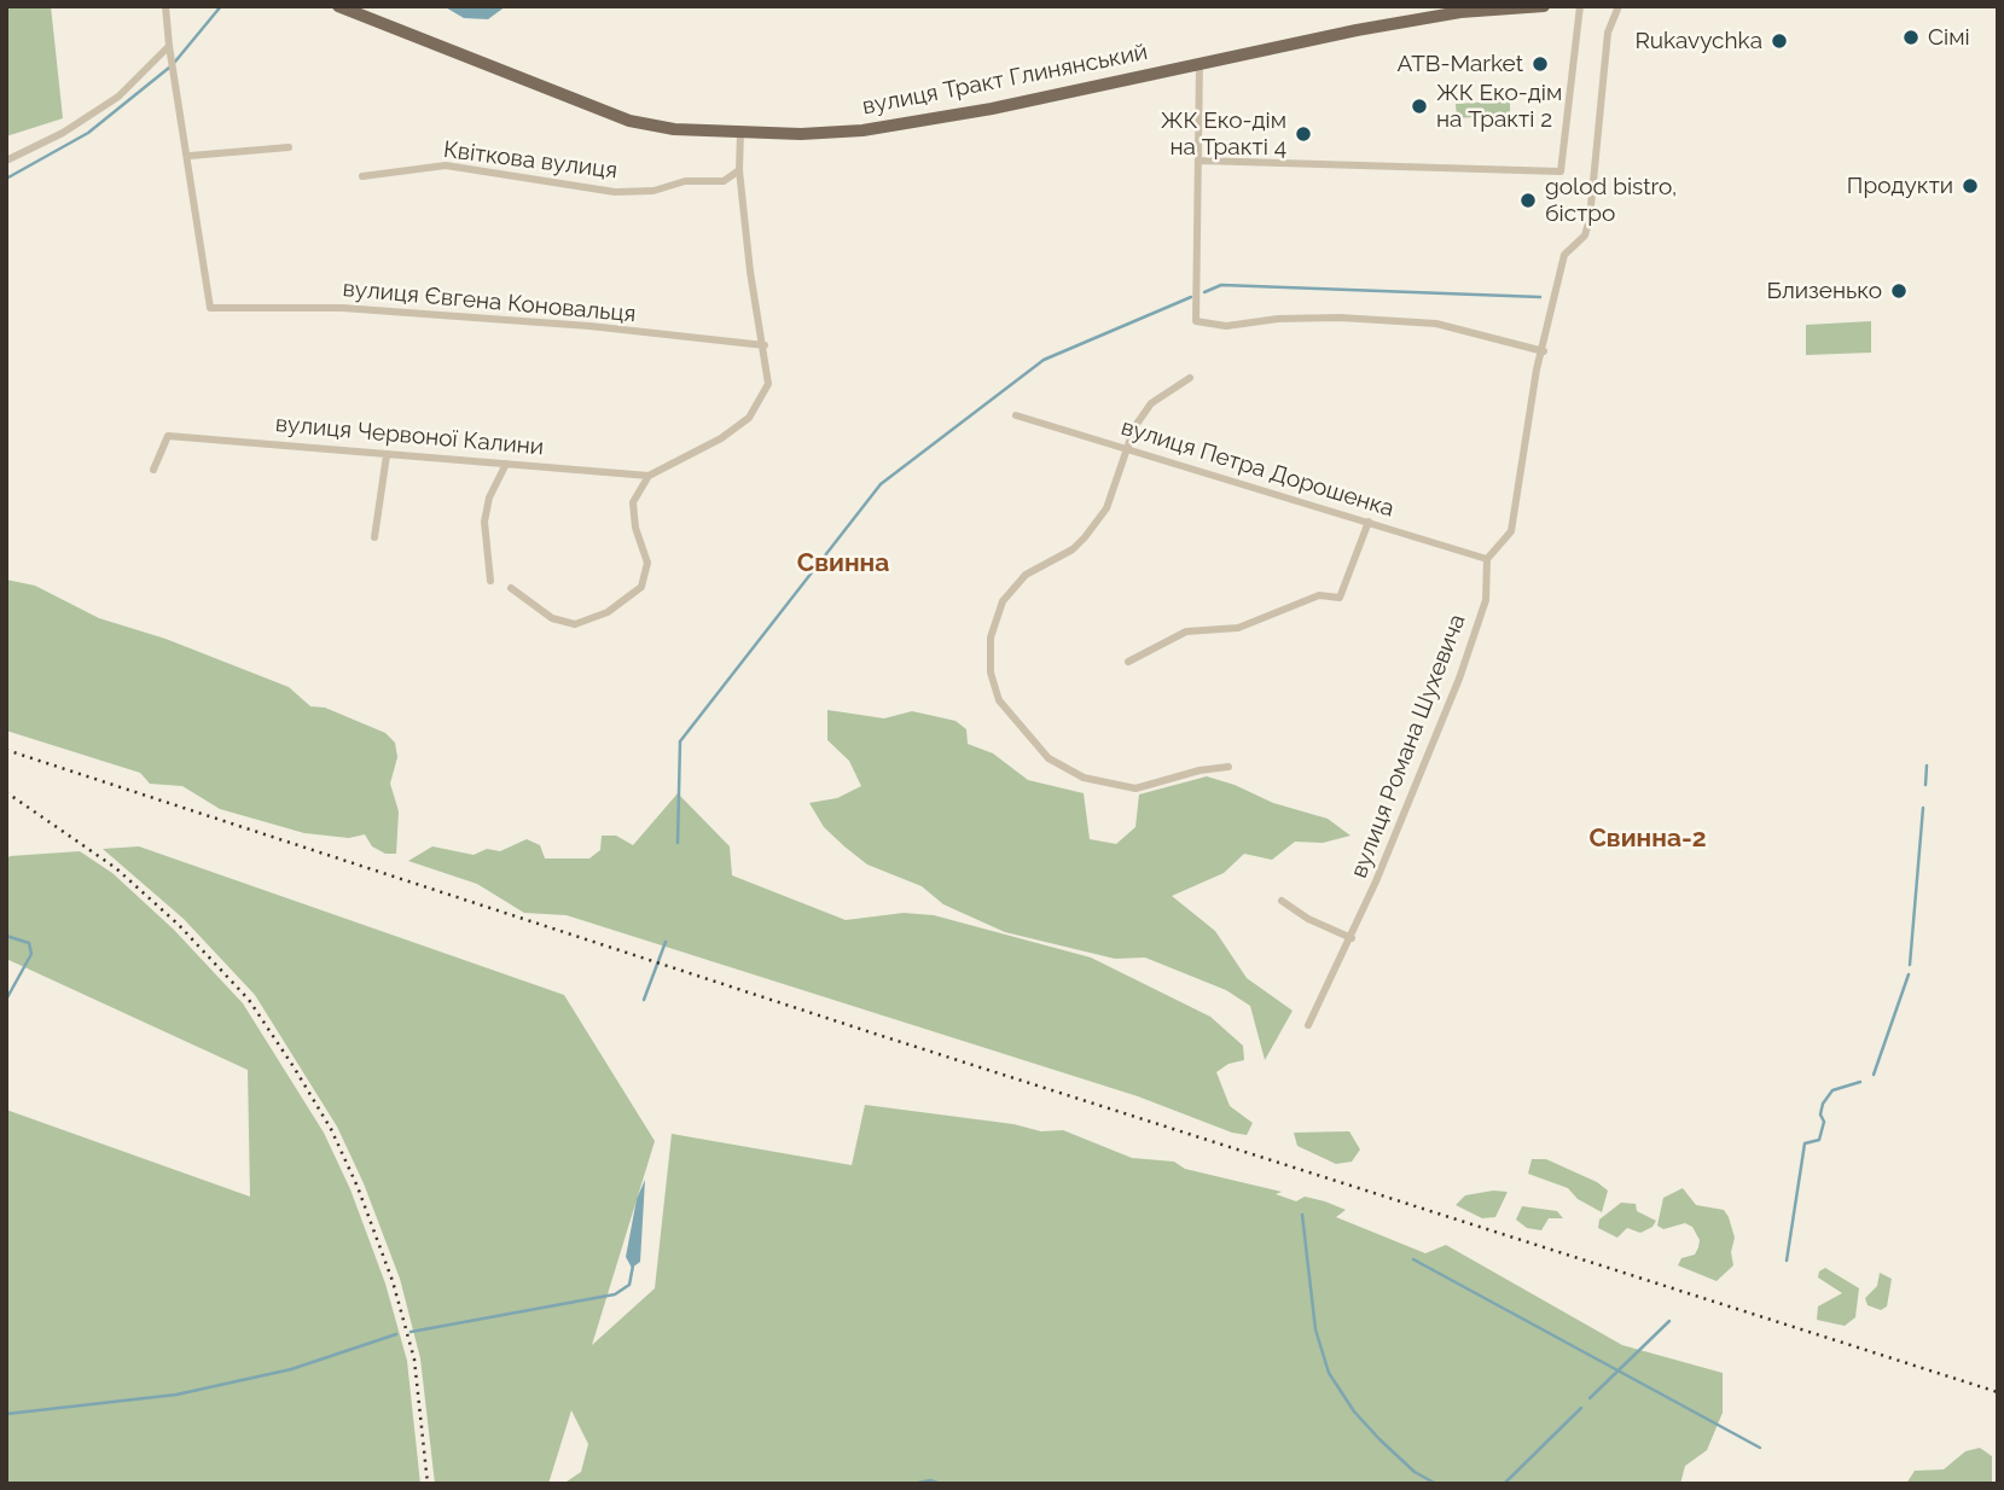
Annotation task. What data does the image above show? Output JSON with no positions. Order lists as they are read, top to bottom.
{
  "streets": {
    "main road": ["вулиця Тракт Глинянський"],
    "street": [
      "Квіткова вулиця",
      "вулиця Євгена Коновальця",
      "вулиця Червоної Калини",
      "вулиця Петра Дорошенка",
      "вулиця Романа Шухевича"
    ]
  },
  "crossings": [
    ["вулиця Петра Дорошенка", "вулиця Романа Шухевича"]
  ],
  "districts": ["Свинна", "Свинна-2"],
  "places": [
    "Сімі",
    "Rukavychka",
    "ATB-Market",
    "ЖК Еко-дім на Тракті 2",
    "ЖК Еко-дім на Тракті 4",
    "Продукти",
    "golod bistro, бістро",
    "Близенько"
  ]
}
